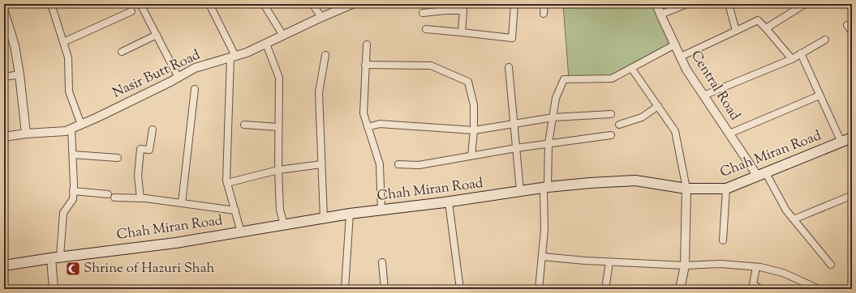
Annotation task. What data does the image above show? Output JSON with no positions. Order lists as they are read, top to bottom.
{
  "streets": {
    "main road": ["Chah Miran Road"],
    "street": ["Nasir Butt Road", "Central Road"]
  },
  "crossings": [
    ["Central Road", "Chah Miran Road"]
  ],
  "places": {
    "mosque": ["Shrine of Hazuri Shah"]
  }
}
